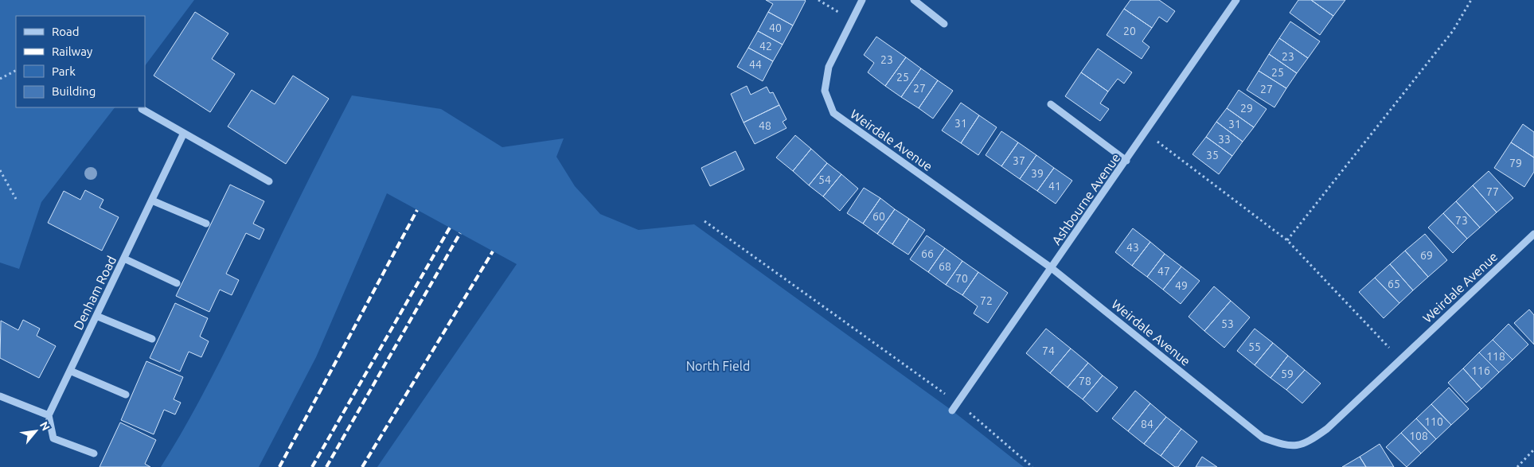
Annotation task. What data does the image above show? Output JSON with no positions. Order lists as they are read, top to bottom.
{
  "streets": {
    "street": ["Weirdale Avenue", "Ashbourne Avenue", "Denham Road"]
  },
  "crossings": [
    ["Weirdale Avenue", "Ashbourne Avenue"]
  ],
  "parks": ["North Field"],
  "house_numbers": [
    "40",
    "20",
    "42",
    "23",
    "23",
    "44",
    "25",
    "25",
    "27",
    "27",
    "29",
    "31",
    "31",
    "48",
    "33",
    "35",
    "37",
    "79",
    "39",
    "54",
    "41",
    "77",
    "60",
    "73",
    "43",
    "66",
    "69",
    "68",
    "47",
    "70",
    "65",
    "49",
    "72",
    "53",
    "55",
    "74",
    "118",
    "116",
    "59",
    "78",
    "110",
    "84",
    "108"
  ],
  "legend": [
    "Road",
    "Railway",
    "Park",
    "Building"
  ],
  "north": "top right"
}
